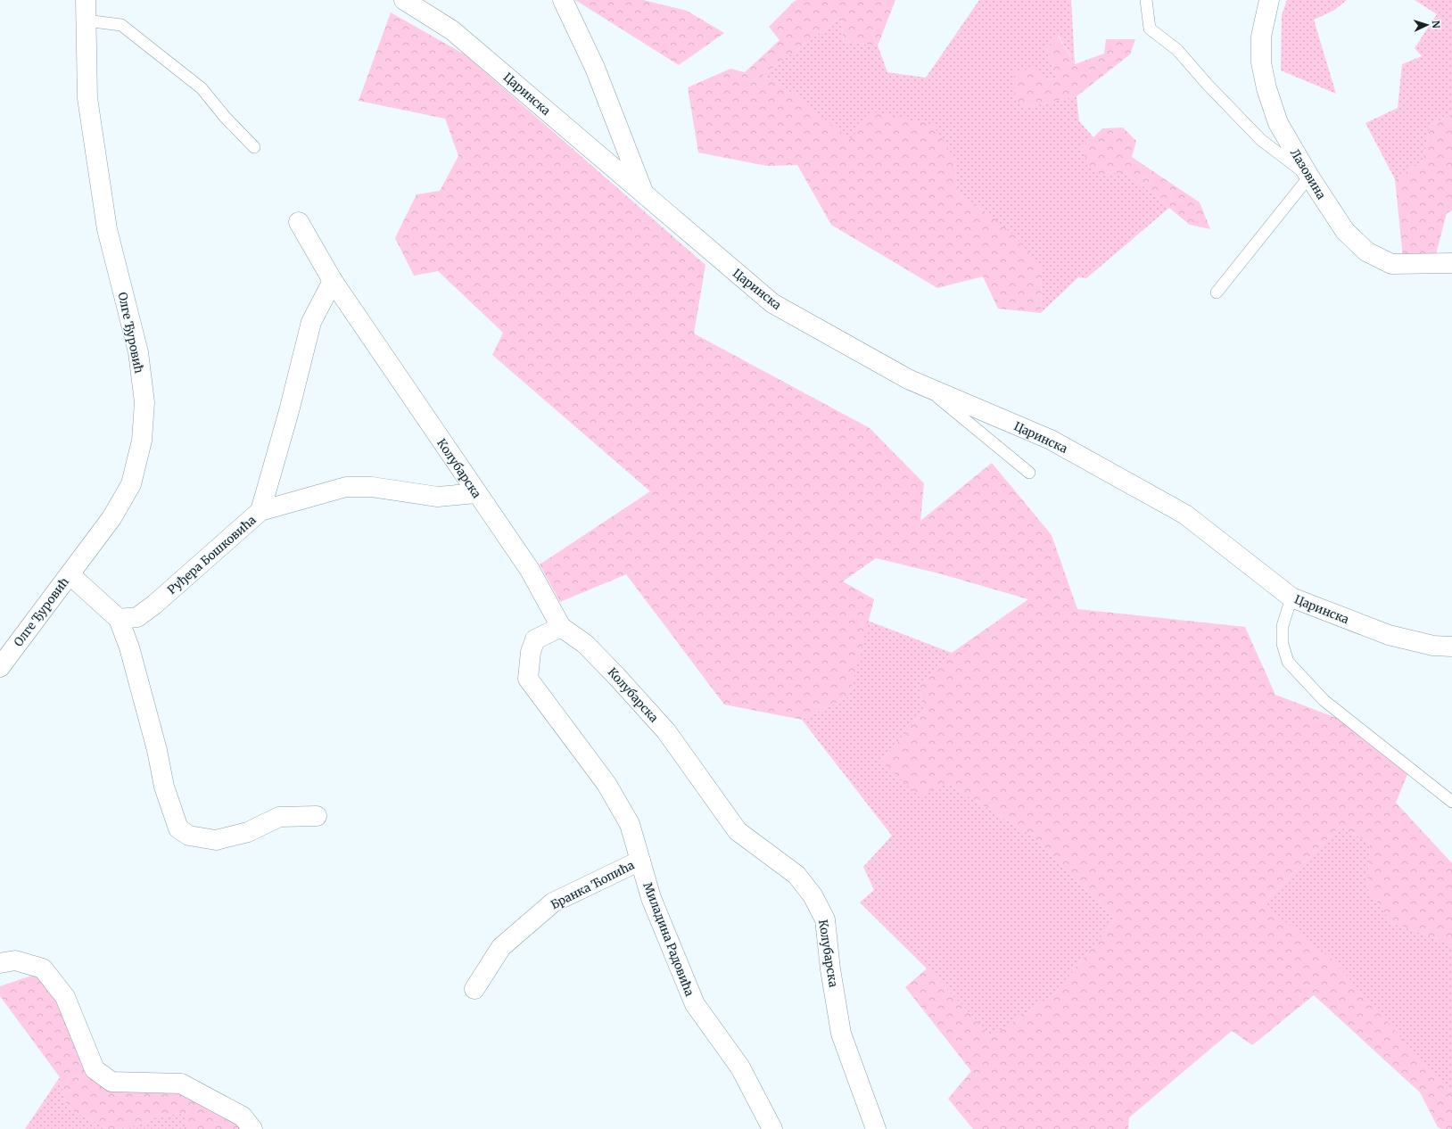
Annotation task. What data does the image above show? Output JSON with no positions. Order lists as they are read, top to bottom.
{
  "streets": {
    "street": [
      "Царинска",
      "Лазовина",
      "Олге Ђуровић",
      "Колубарска",
      "Руђера Бошковића",
      "Бранка Ћопића",
      "Миладина Радовића"
    ]
  },
  "crossings": [
    ["Колубарска", "Руђера Бошковића"],
    ["Колубарска", "Миладина Радовића"],
    ["Бранка Ћопића", "Миладина Радовића"]
  ],
  "north": "right"
}
